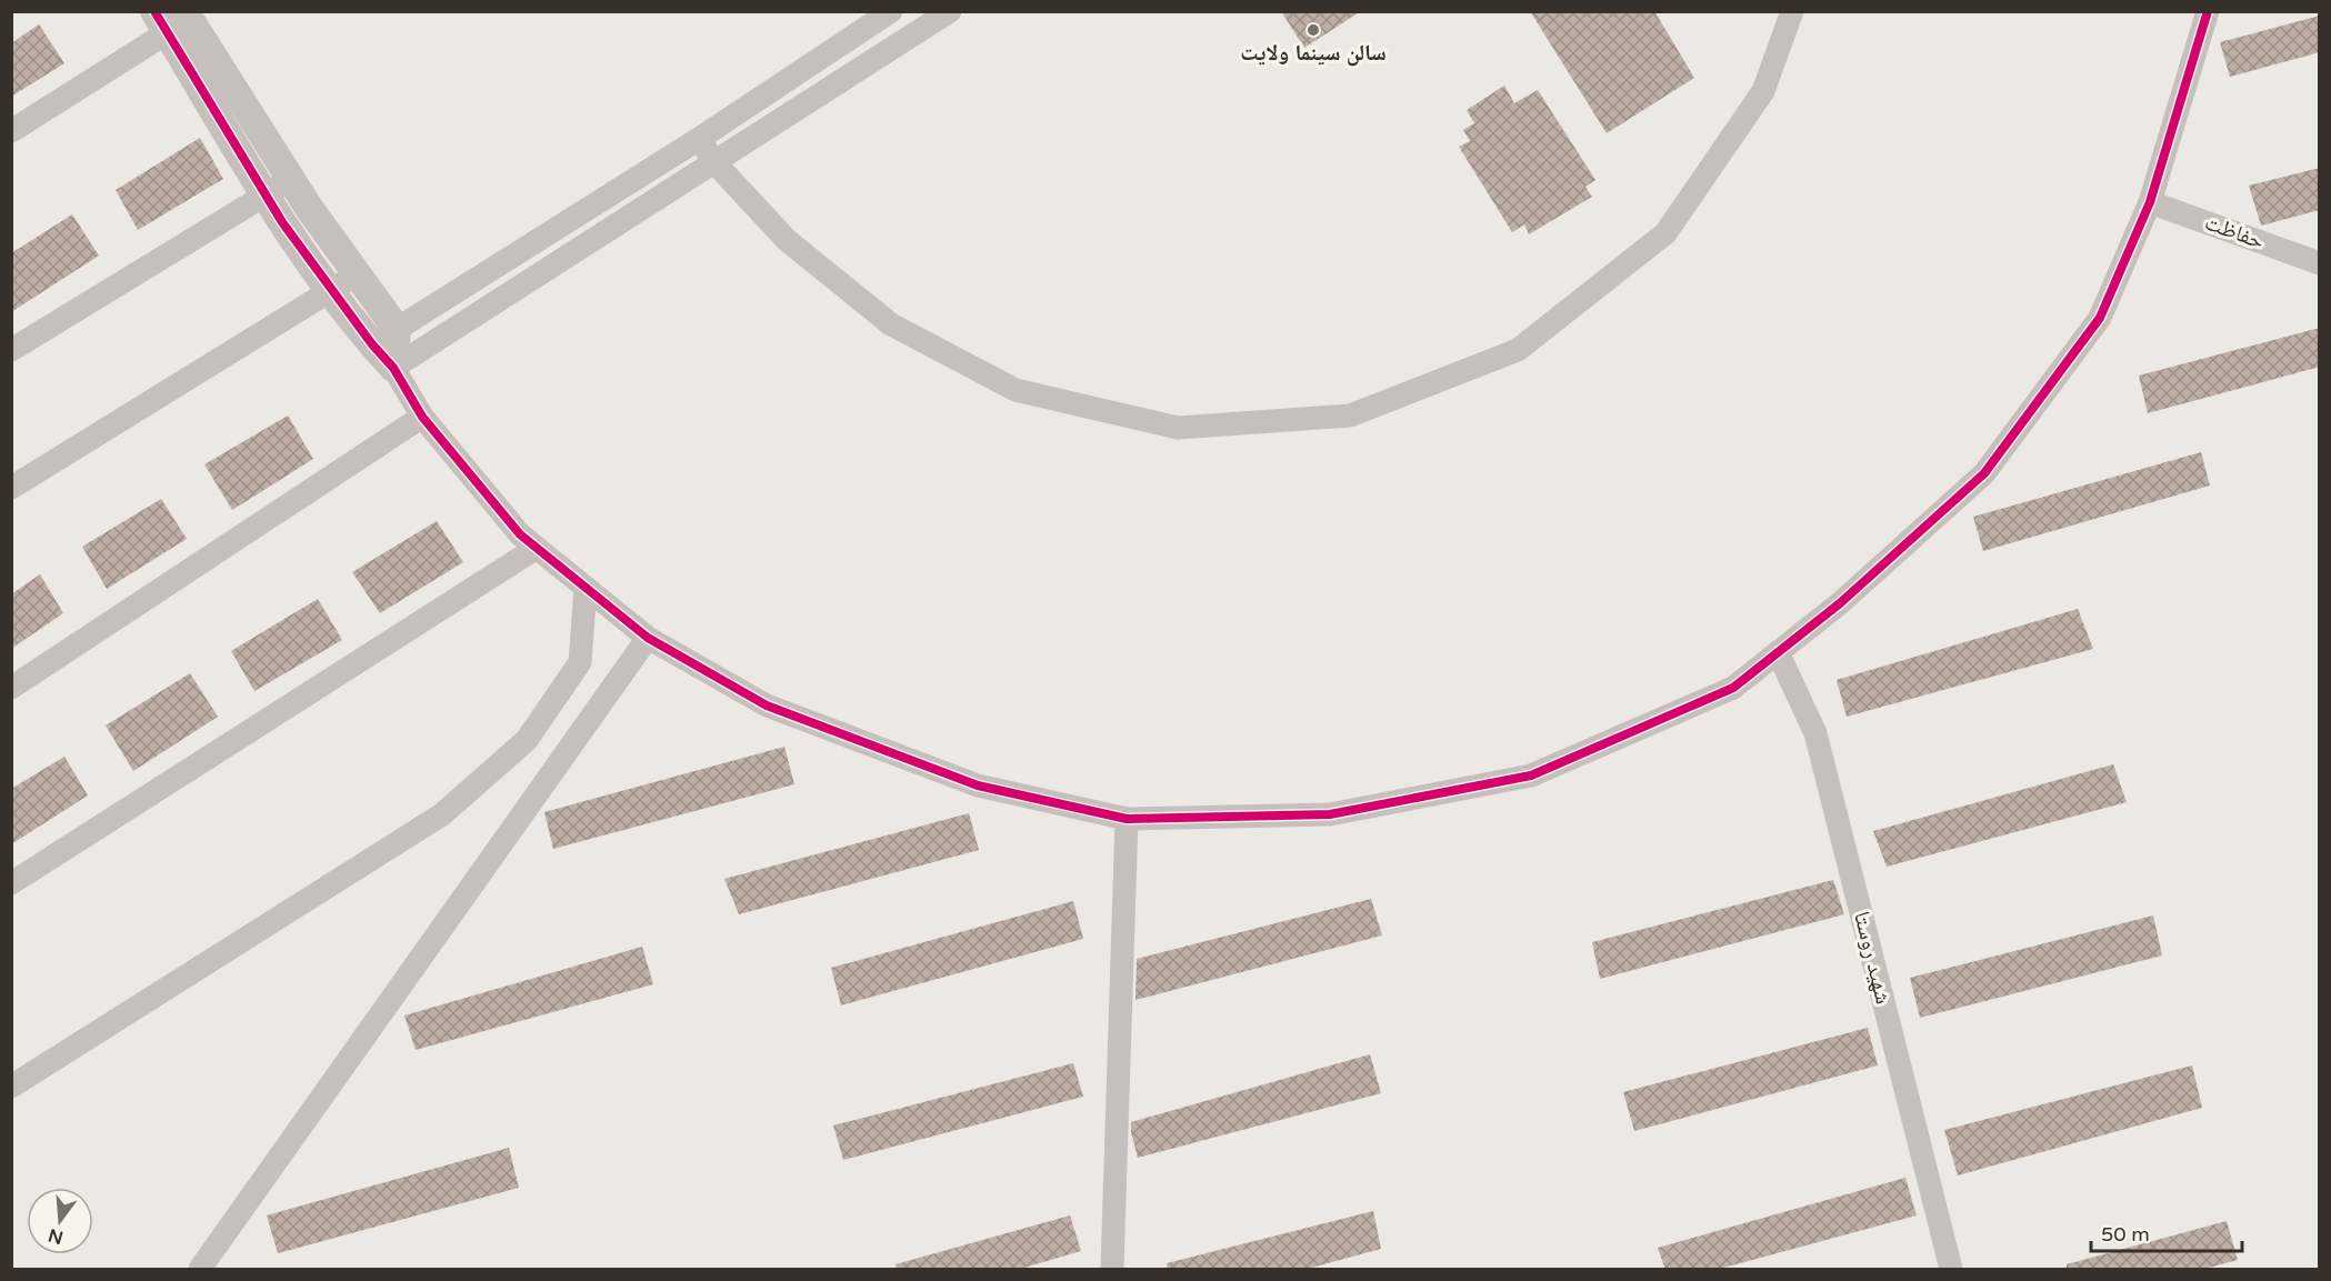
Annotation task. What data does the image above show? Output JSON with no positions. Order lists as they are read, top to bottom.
{
  "streets": {
    "street": ["حفاظت", "شهید روستا"]
  },
  "places": ["سالن سینما ولایت"],
  "scale_bar": "50 m",
  "north": "bottom"
}
